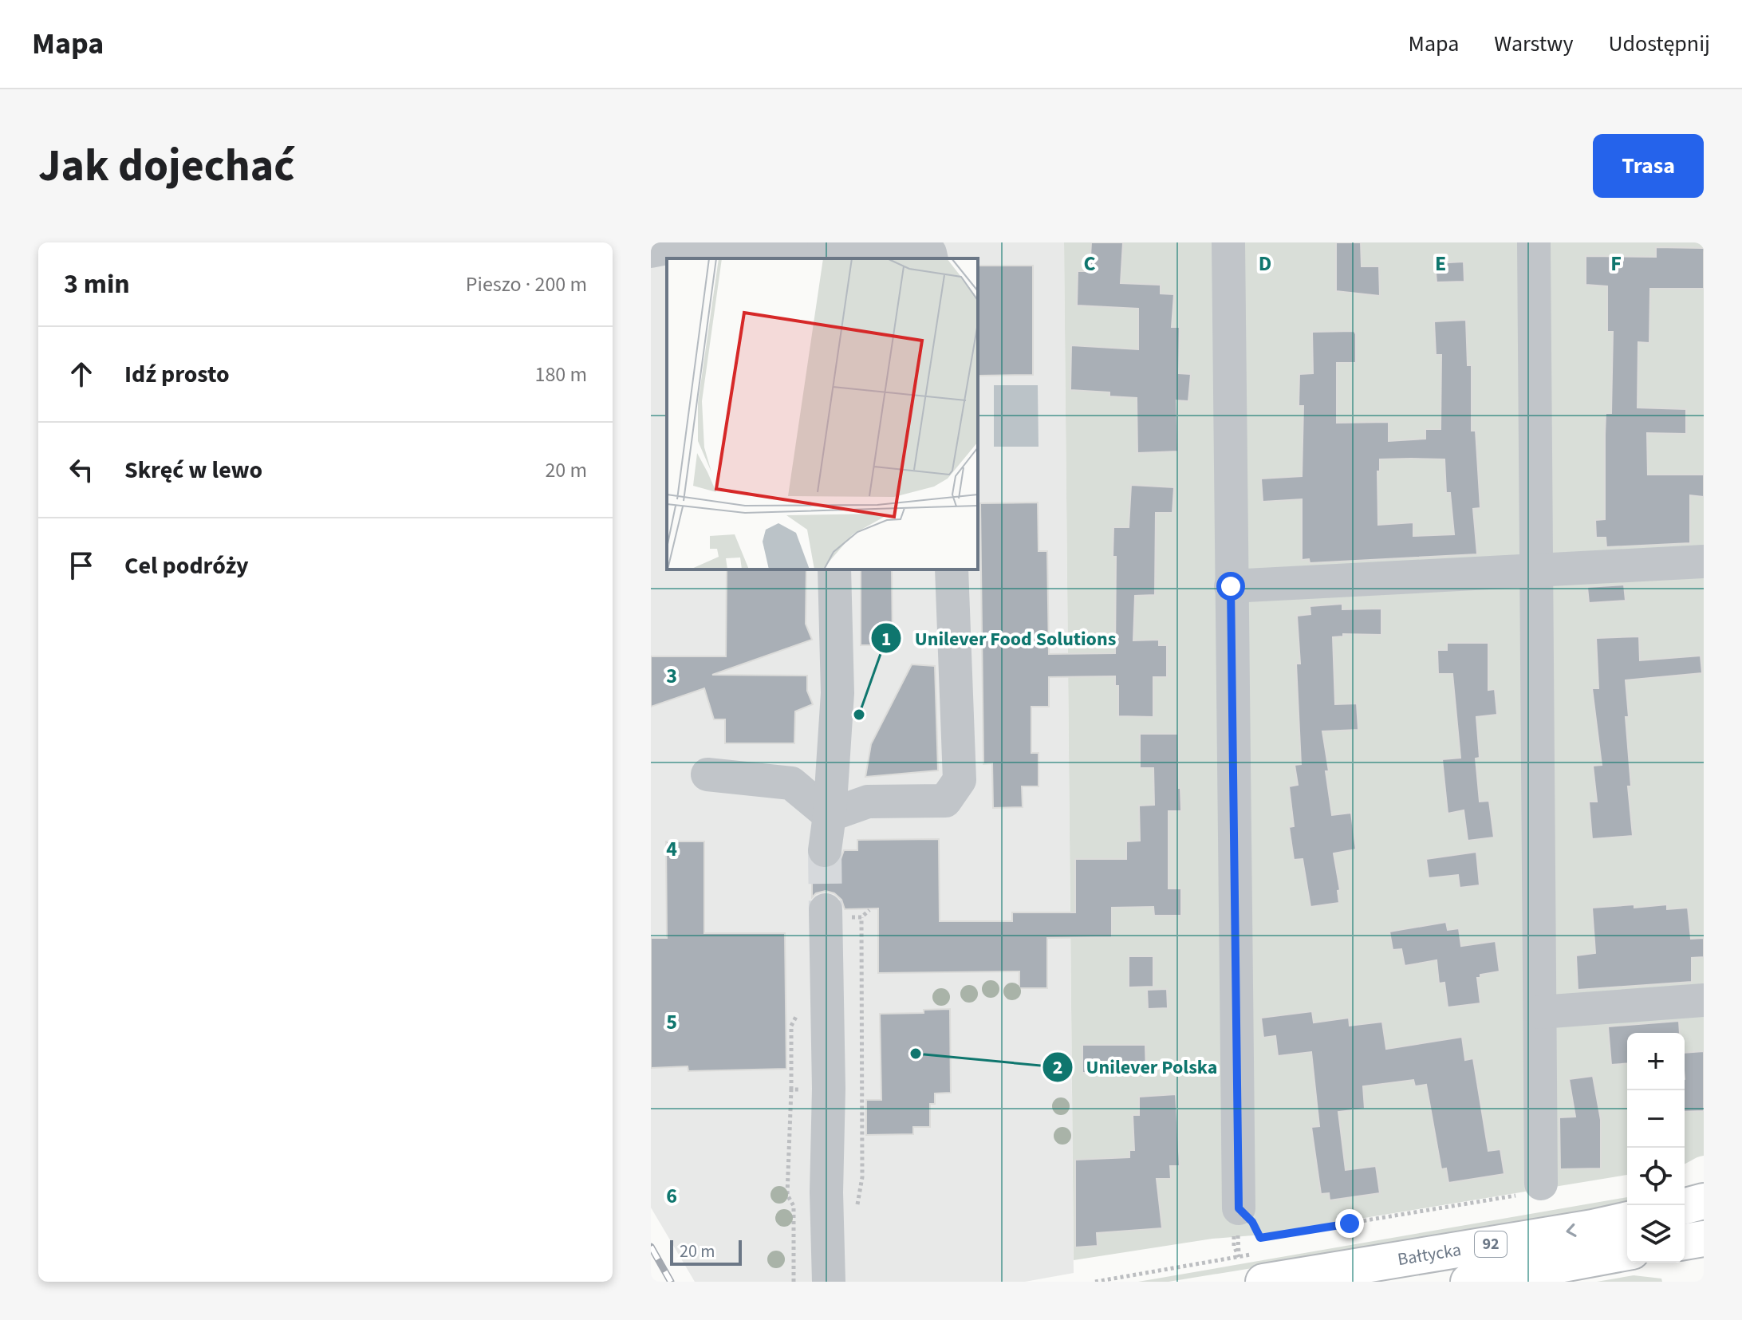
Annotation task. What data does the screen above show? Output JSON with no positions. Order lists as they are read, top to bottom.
{
  "streets": {
    "main road": ["92", "Bałtycka"]
  },
  "places": ["Unilever Food Solutions", "Unilever Polska"],
  "scale_bar": "20 m",
  "page": {
    "header": "Mapa",
    "nav": ["Mapa", "Warstwy", "Udostępnij"],
    "buttons": "Trasa",
    "title": "Jak dojechać",
    "heading": ["3 min", "Pieszo · 200 m"],
    "list": [
      ["Idź prosto", "180 m"],
      ["Skręć w lewo", "20 m"],
      "Cel podróży"
    ],
    "map_buttons": ["+", "−"],
    "scale": "20 m"
  },
  "grid": {
    "columns": [
      "C",
      "D",
      "E",
      "F"
    ],
    "rows": [
      "3",
      "4",
      "5",
      "6"
    ]
  }
}
